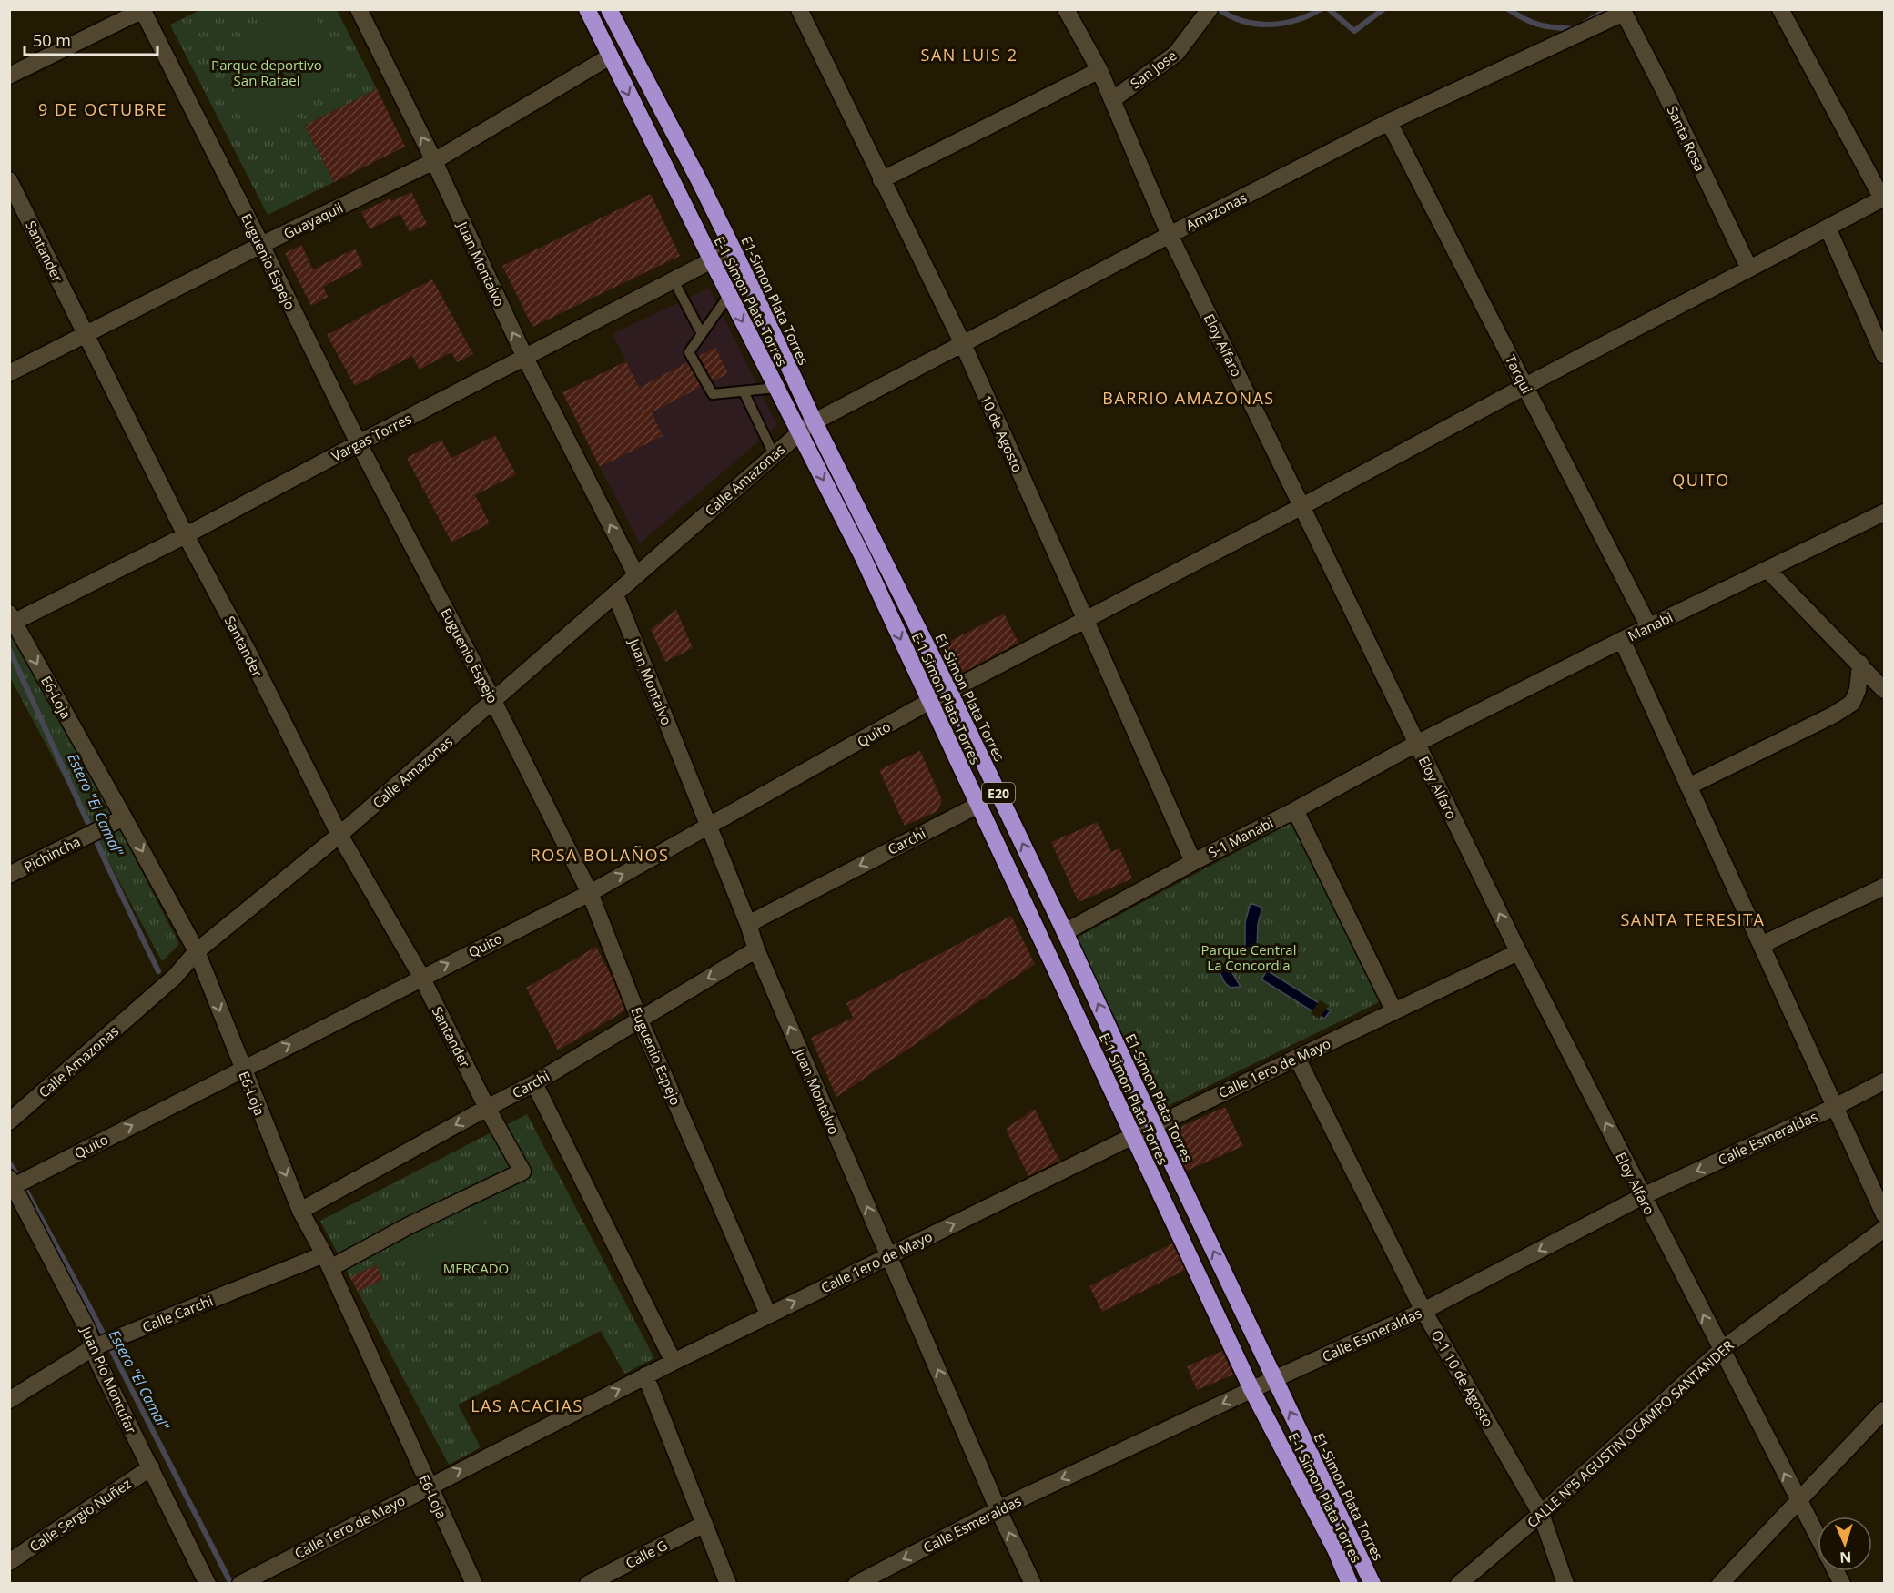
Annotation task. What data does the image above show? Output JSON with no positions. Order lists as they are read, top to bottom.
{
  "streets": {
    "highway": ["E1-Simon Plata Torres", "E-1 Simon Plata Torres", "E20"],
    "street": [
      "San Jose",
      "Santa Rosa",
      "Amazonas",
      "Guayaquil",
      "Santander",
      "Euguenio Espejo",
      "Juan Montalvo",
      "Eloy Alfaro",
      "Tarqui",
      "10 de Agosto",
      "Vargas Torres",
      "Calle Amazonas",
      "Manabi",
      "E6-Loja",
      "Quito",
      "S-1 Manabi",
      "Carchi",
      "Pichincha",
      "Calle 1ero de Mayo",
      "Calle Esmeraldas",
      "Calle Carchi",
      "O-1 10 de Agosto",
      "Juan Pío Montufar",
      "CALLE Nº5 AGUSTIN OCAMPO SANTANDER",
      "Calle Sergio Nuñez",
      "Calle G"
    ]
  },
  "crossings": [
    ["San Jose", "Eloy Alfaro"],
    ["Santa Rosa", "Amazonas"],
    ["Santa Rosa", "Quito"],
    ["Amazonas", "E1-Simon Plata Torres"],
    ["Amazonas", "Eloy Alfaro"],
    ["Amazonas", "Tarqui"],
    ["Amazonas", "10 de Agosto"],
    ["Amazonas", "Calle Amazonas"],
    ["Guayaquil", "Santander"],
    ["Guayaquil", "Euguenio Espejo"],
    ["Guayaquil", "Juan Montalvo"],
    ["Guayaquil", "E-1 Simon Plata Torres"],
    ["Santander", "Vargas Torres"],
    ["Santander", "Calle Amazonas"],
    ["Santander", "E6-Loja"],
    ["Santander", "Quito"],
    ["Santander", "Carchi"],
    ["Santander", "Calle Carchi"],
    ["Euguenio Espejo", "Vargas Torres"],
    ["Euguenio Espejo", "Calle Amazonas"],
    ["Euguenio Espejo", "Quito"],
    ["Euguenio Espejo", "Carchi"],
    ["Euguenio Espejo", "Calle 1ero de Mayo"],
    ["Juan Montalvo", "Vargas Torres"],
    ["Juan Montalvo", "Calle Amazonas"],
    ["Juan Montalvo", "Quito"],
    ["Juan Montalvo", "Carchi"],
    ["Juan Montalvo", "Calle 1ero de Mayo"],
    ["Juan Montalvo", "Calle Esmeraldas"],
    ["E1-Simon Plata Torres", "Vargas Torres"],
    ["E1-Simon Plata Torres", "Calle Amazonas"],
    ["E1-Simon Plata Torres", "Quito"],
    ["E1-Simon Plata Torres", "S-1 Manabi"],
    ["E1-Simon Plata Torres", "Calle 1ero de Mayo"],
    ["E1-Simon Plata Torres", "Calle Esmeraldas"],
    ["E-1 Simon Plata Torres", "Vargas Torres"],
    ["E-1 Simon Plata Torres", "Calle Amazonas"],
    ["E-1 Simon Plata Torres", "Quito"],
    ["E-1 Simon Plata Torres", "Carchi"],
    ["E-1 Simon Plata Torres", "Calle 1ero de Mayo"],
    ["E-1 Simon Plata Torres", "Calle Esmeraldas"],
    ["Eloy Alfaro", "Manabi"],
    ["Eloy Alfaro", "Quito"],
    ["Eloy Alfaro", "S-1 Manabi"],
    ["Eloy Alfaro", "Calle 1ero de Mayo"],
    ["Eloy Alfaro", "Calle Esmeraldas"],
    ["Eloy Alfaro", "CALLE Nº5 AGUSTIN OCAMPO SANTANDER"],
    ["Tarqui", "Manabi"],
    ["Tarqui", "Quito"],
    ["10 de Agosto", "Quito"],
    ["10 de Agosto", "S-1 Manabi"],
    ["Vargas Torres", "E6-Loja"],
    ["Calle Amazonas", "E6-Loja"],
    ["Manabi", "S-1 Manabi"],
    ["E6-Loja", "Quito"],
    ["E6-Loja", "Carchi"],
    ["E6-Loja", "Pichincha"],
    ["E6-Loja", "Calle 1ero de Mayo"],
    ["E6-Loja", "Calle Carchi"],
    ["Quito", "Juan Pío Montufar"],
    ["Calle 1ero de Mayo", "O-1 10 de Agosto"],
    ["Calle Esmeraldas", "O-1 10 de Agosto"],
    ["Calle Carchi", "Juan Pío Montufar"],
    ["O-1 10 de Agosto", "CALLE Nº5 AGUSTIN OCAMPO SANTANDER"],
    ["Juan Pío Montufar", "Calle Sergio Nuñez"]
  ],
  "one_way": [
    "Juan Montalvo",
    "E1-Simon Plata Torres",
    "E-1 Simon Plata Torres",
    "Eloy Alfaro",
    "E6-Loja",
    "Quito",
    "Carchi",
    "Calle 1ero de Mayo",
    "Calle Esmeraldas"
  ],
  "districts": [
    "SAN LUIS 2",
    "9 DE OCTUBRE",
    "BARRIO AMAZONAS",
    "QUITO",
    "ROSA BOLAÑOS",
    "SANTA TERESITA",
    "LAS ACACIAS"
  ],
  "water": ["Estero \"El Camal\""],
  "parks": ["Parque deportivo San Rafael", "Parque Central La Concordia", "MERCADO"],
  "scale_bar": "50 m",
  "north": "bottom"
}
